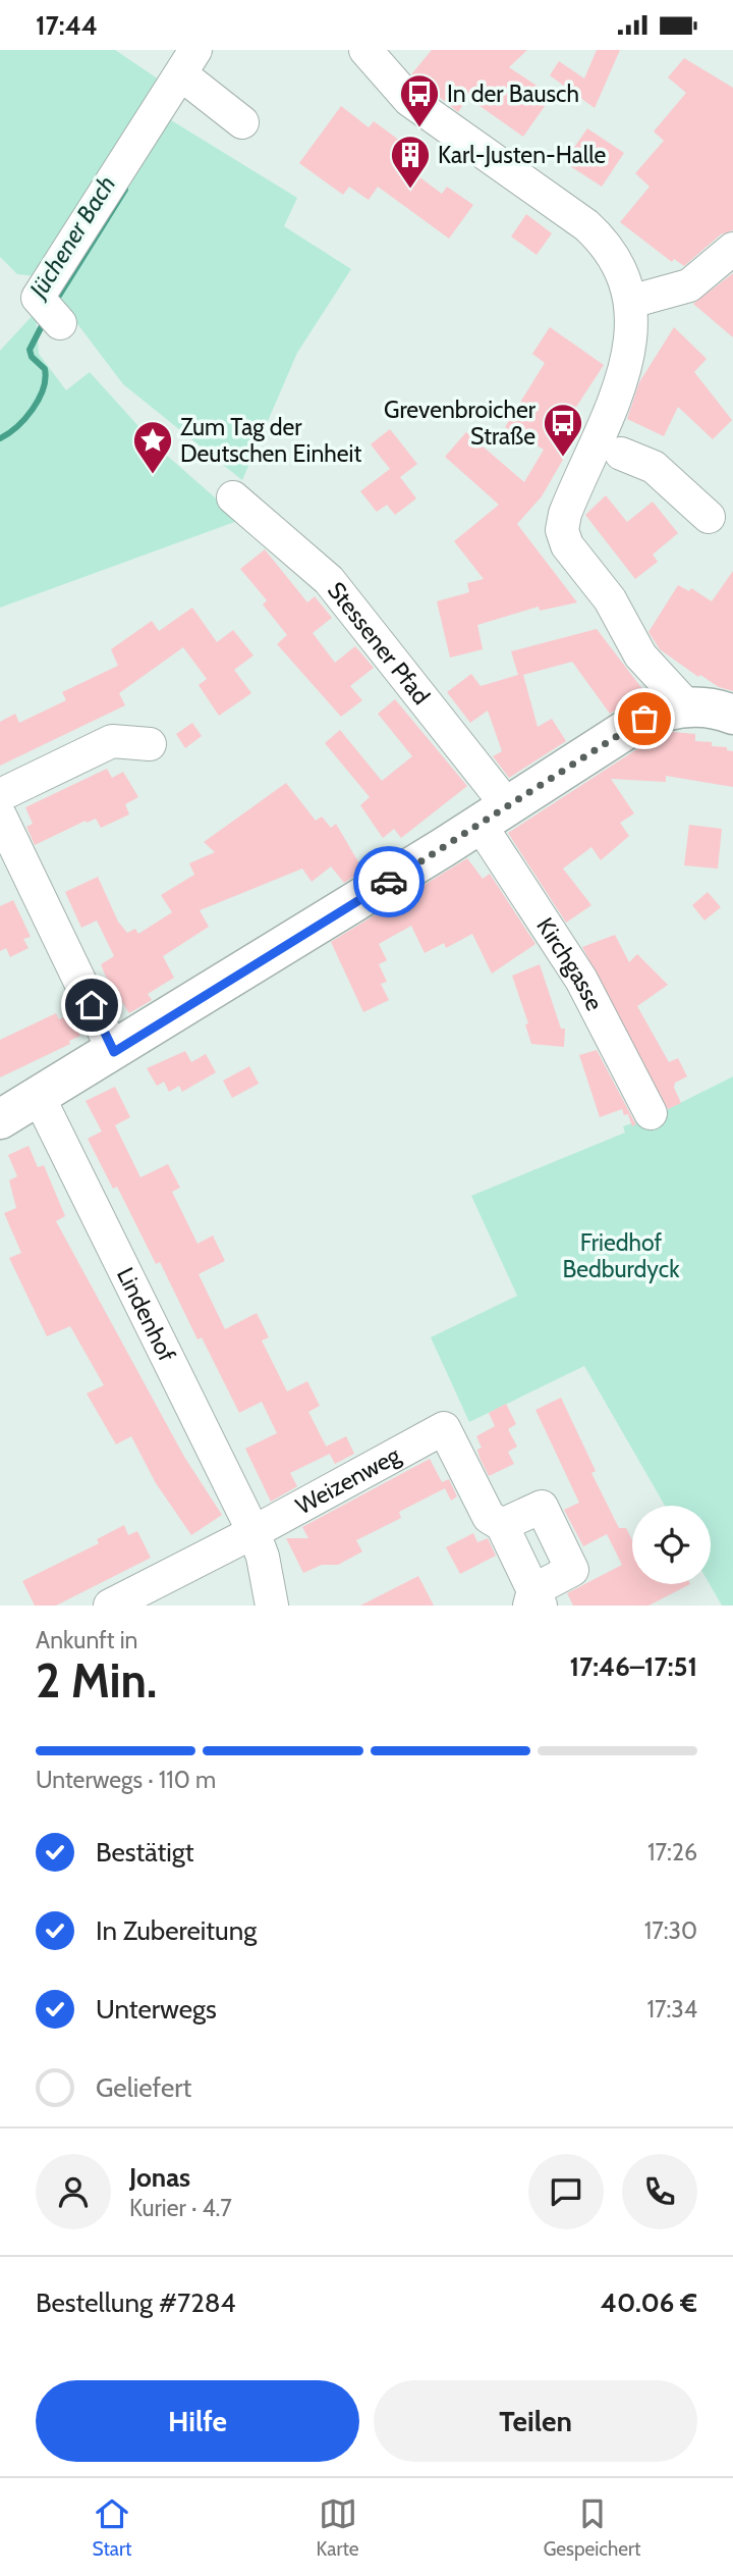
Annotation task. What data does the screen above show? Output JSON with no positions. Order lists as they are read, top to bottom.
{
  "streets": {
    "street": [
      "Stessener Pfad",
      "Kirchgasse",
      "Lindenhof",
      "Weizenweg"
    ]
  },
  "crossings": [
    ["Stessener Pfad", "Kirchgasse"],
    ["Lindenhof", "Weizenweg"]
  ],
  "water": ["Jüchener Bach"],
  "parks": ["Friedhof Bedburdyck"],
  "places": {
    "bus stop": ["In der Bausch", "Grevenbroicher Straße"],
    "building": ["Karl-Justen-Halle"],
    "place": ["Zum Tag der Deutschen Einheit"]
  },
  "page": {
    "status": "17:44",
    "heading": ["2 Min.", "Ankunft in", "17:46–17:51"],
    "panel": [
      "Jonas",
      "Kurier · 4.7",
      "Bestellung #7284",
      "40.06 €"
    ],
    "bar": "Unterwegs · 110 m",
    "list": [
      ["Bestätigt", "17:26"],
      ["In Zubereitung", "17:30"],
      ["Unterwegs", "17:34"],
      "Geliefert"
    ],
    "buttons": ["Hilfe", "Teilen"],
    "tabs": ["Start", "Karte", "Gespeichert"]
  }
}
